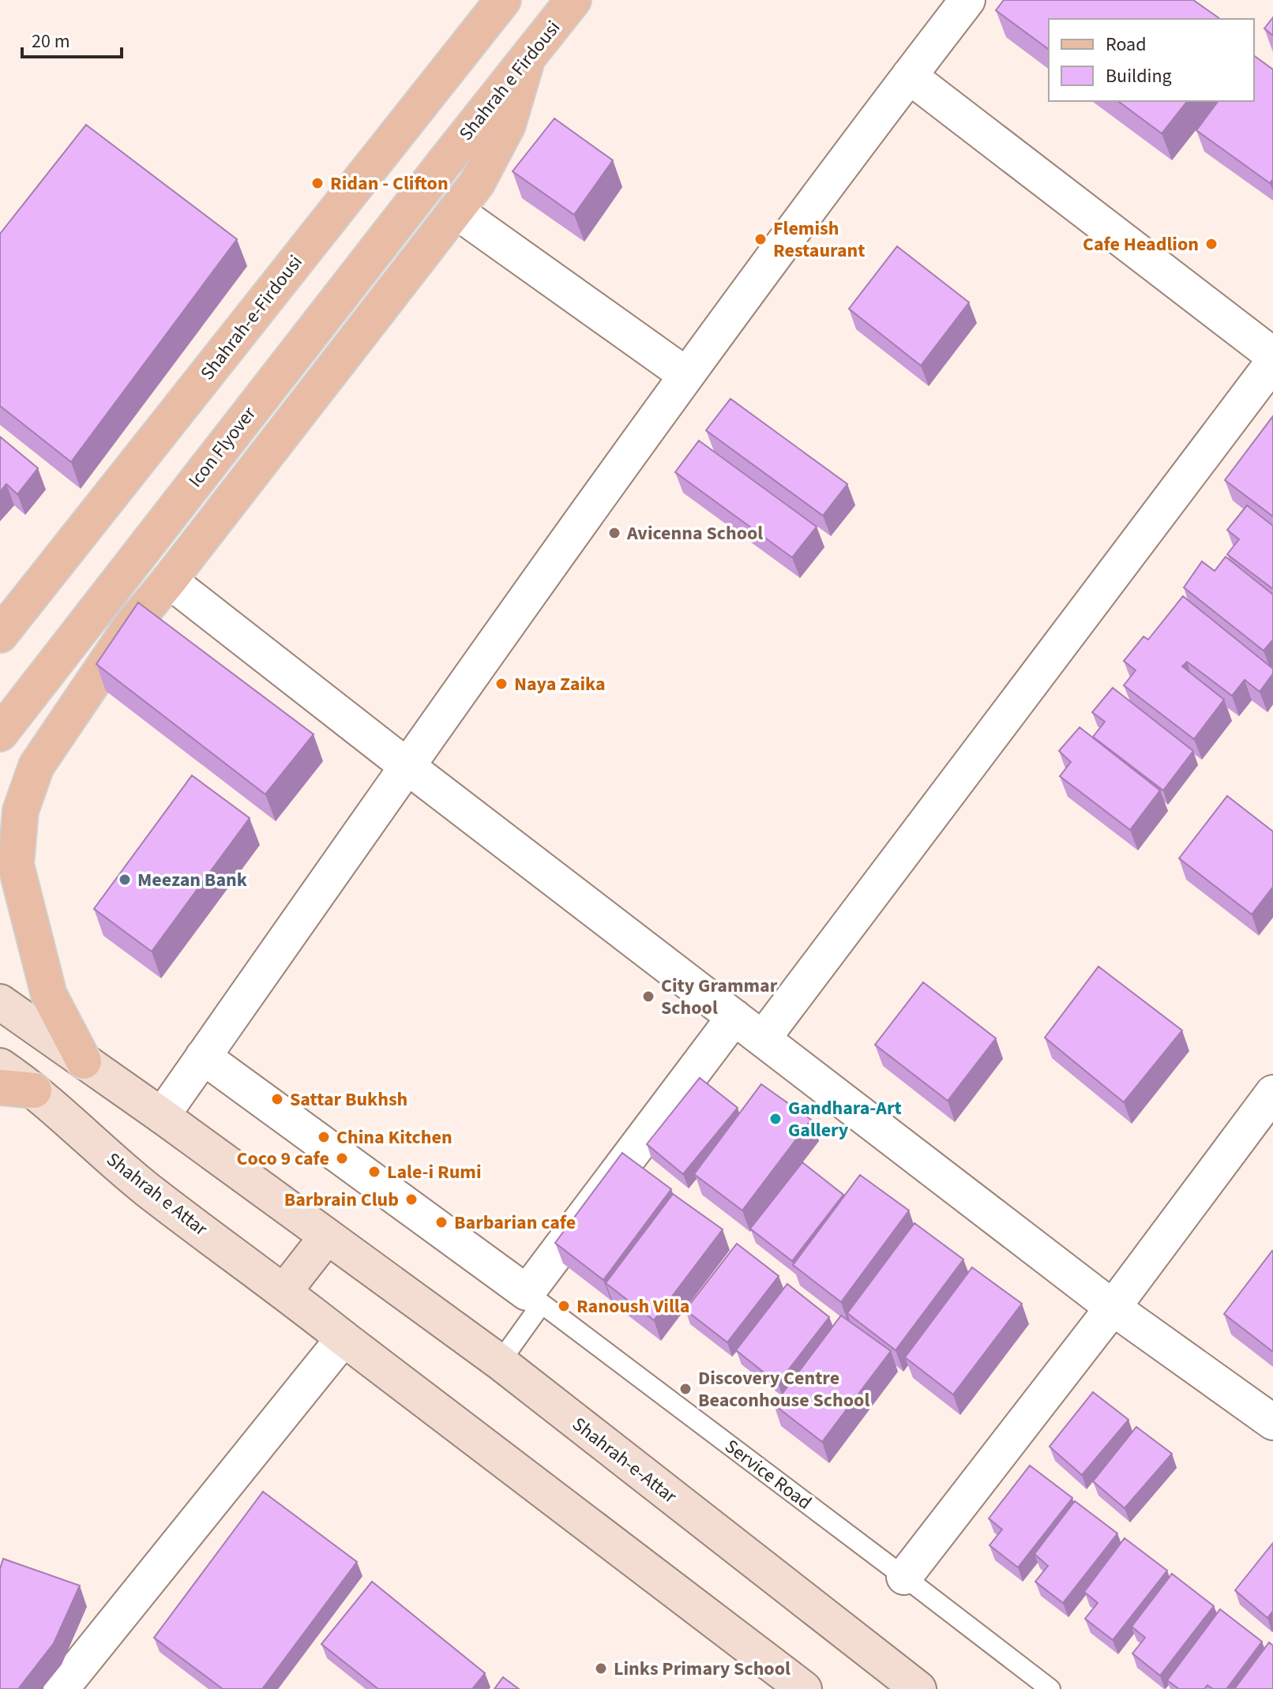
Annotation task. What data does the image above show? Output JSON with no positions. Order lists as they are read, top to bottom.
{
  "streets": {
    "main road": [
      "Shahrah e Firdousi",
      "Shahrah-e-Firdousi",
      "Icon Flyover",
      "Shahrah e Attar",
      "Shahrah-e-Attar"
    ],
    "lane": ["Service Road"]
  },
  "crossings": [
    ["Shahrah e Firdousi", "Icon Flyover"]
  ],
  "places": [
    "Ridan - Clifton",
    "Flemish Restaurant",
    "Cafe Headlion",
    "Avicenna School",
    "Naya Zaika",
    "Meezan Bank",
    "City Grammar School",
    "Sattar Bukhsh",
    "Gandhara-Art Gallery",
    "China Kitchen",
    "Coco 9 cafe",
    "Lale-i Rumi",
    "Barbrain Club",
    "Barbarian cafe",
    "Ranoush Villa",
    "Discovery Centre Beaconhouse School",
    "Links Primary School"
  ],
  "legend": ["Road", "Building"],
  "scale_bar": "20 m"
}
